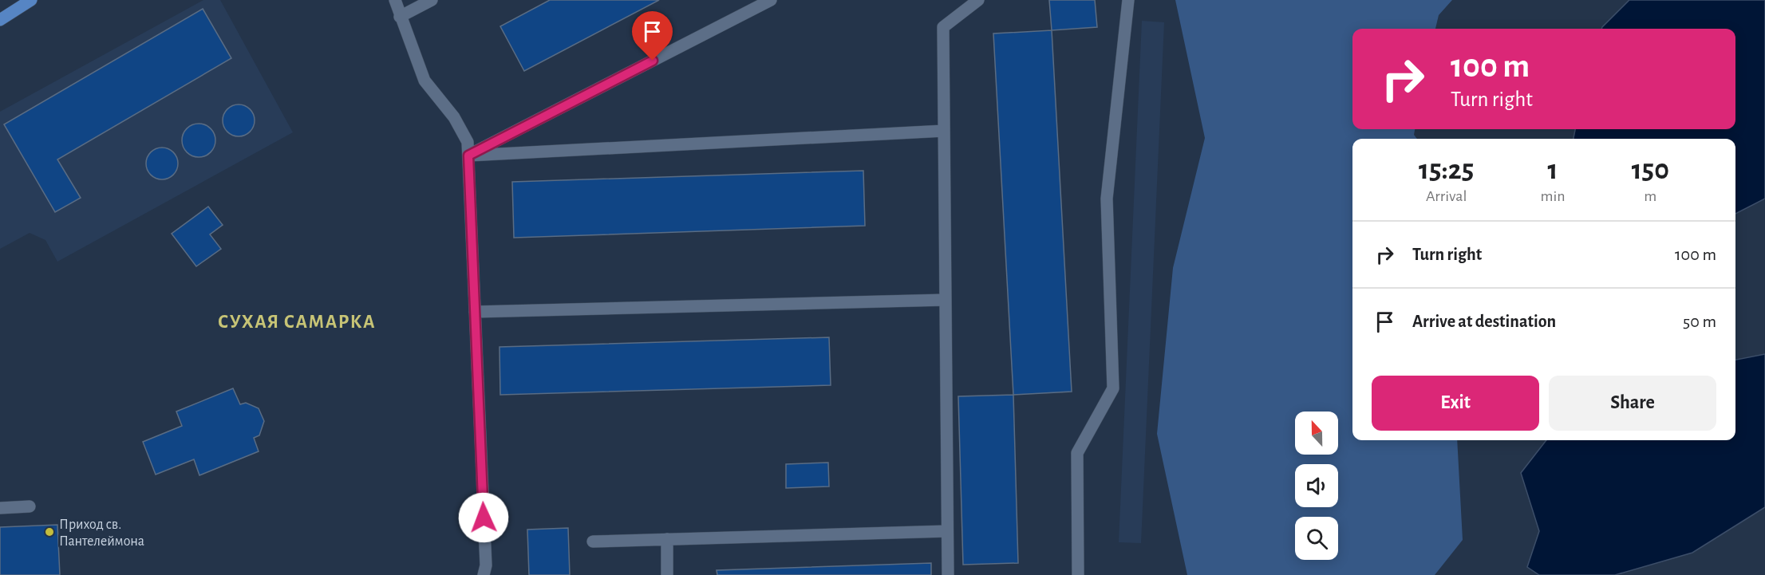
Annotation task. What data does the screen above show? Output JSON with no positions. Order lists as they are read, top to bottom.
{
  "districts": ["СУХАЯ САМАРКА"],
  "places": ["Приход св. Пантелеймона"],
  "north": "top",
  "page": {
    "turn": ["100 m", "Turn right"],
    "eta": [
      "15:25",
      "Arrival",
      "1",
      "min",
      "150",
      "m"
    ],
    "list": [
      {
        "name": "Turn right",
        "value": "100 m"
      },
      {
        "name": "Arrive at destination",
        "value": "50 m"
      }
    ],
    "buttons": ["Exit", "Share"]
  }
}
